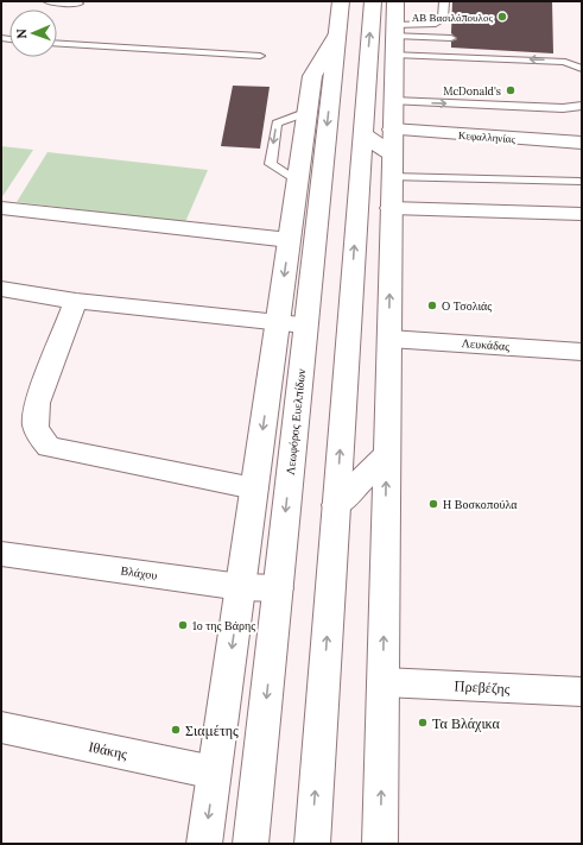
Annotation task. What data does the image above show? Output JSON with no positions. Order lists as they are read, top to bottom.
{
  "streets": {
    "street": [
      "Κεφαλληνίας",
      "Λευκάδας",
      "Λεωφόρος Ευελπίδων",
      "Βλάχου",
      "Πρεβέζης",
      "Ιθάκης"
    ]
  },
  "crossings": [
    ["Λεωφόρος Ευελπίδων", "Βλάχου"]
  ],
  "places": [
    "ΑΒ Βασιλόπουλος",
    "McDonald's",
    "Ο Τσολιάς",
    "Η Βοσκοπούλα",
    "1ο της Βάρης",
    "Τα Βλάχικα",
    "Σιαμέτης"
  ],
  "north": "left"
}
